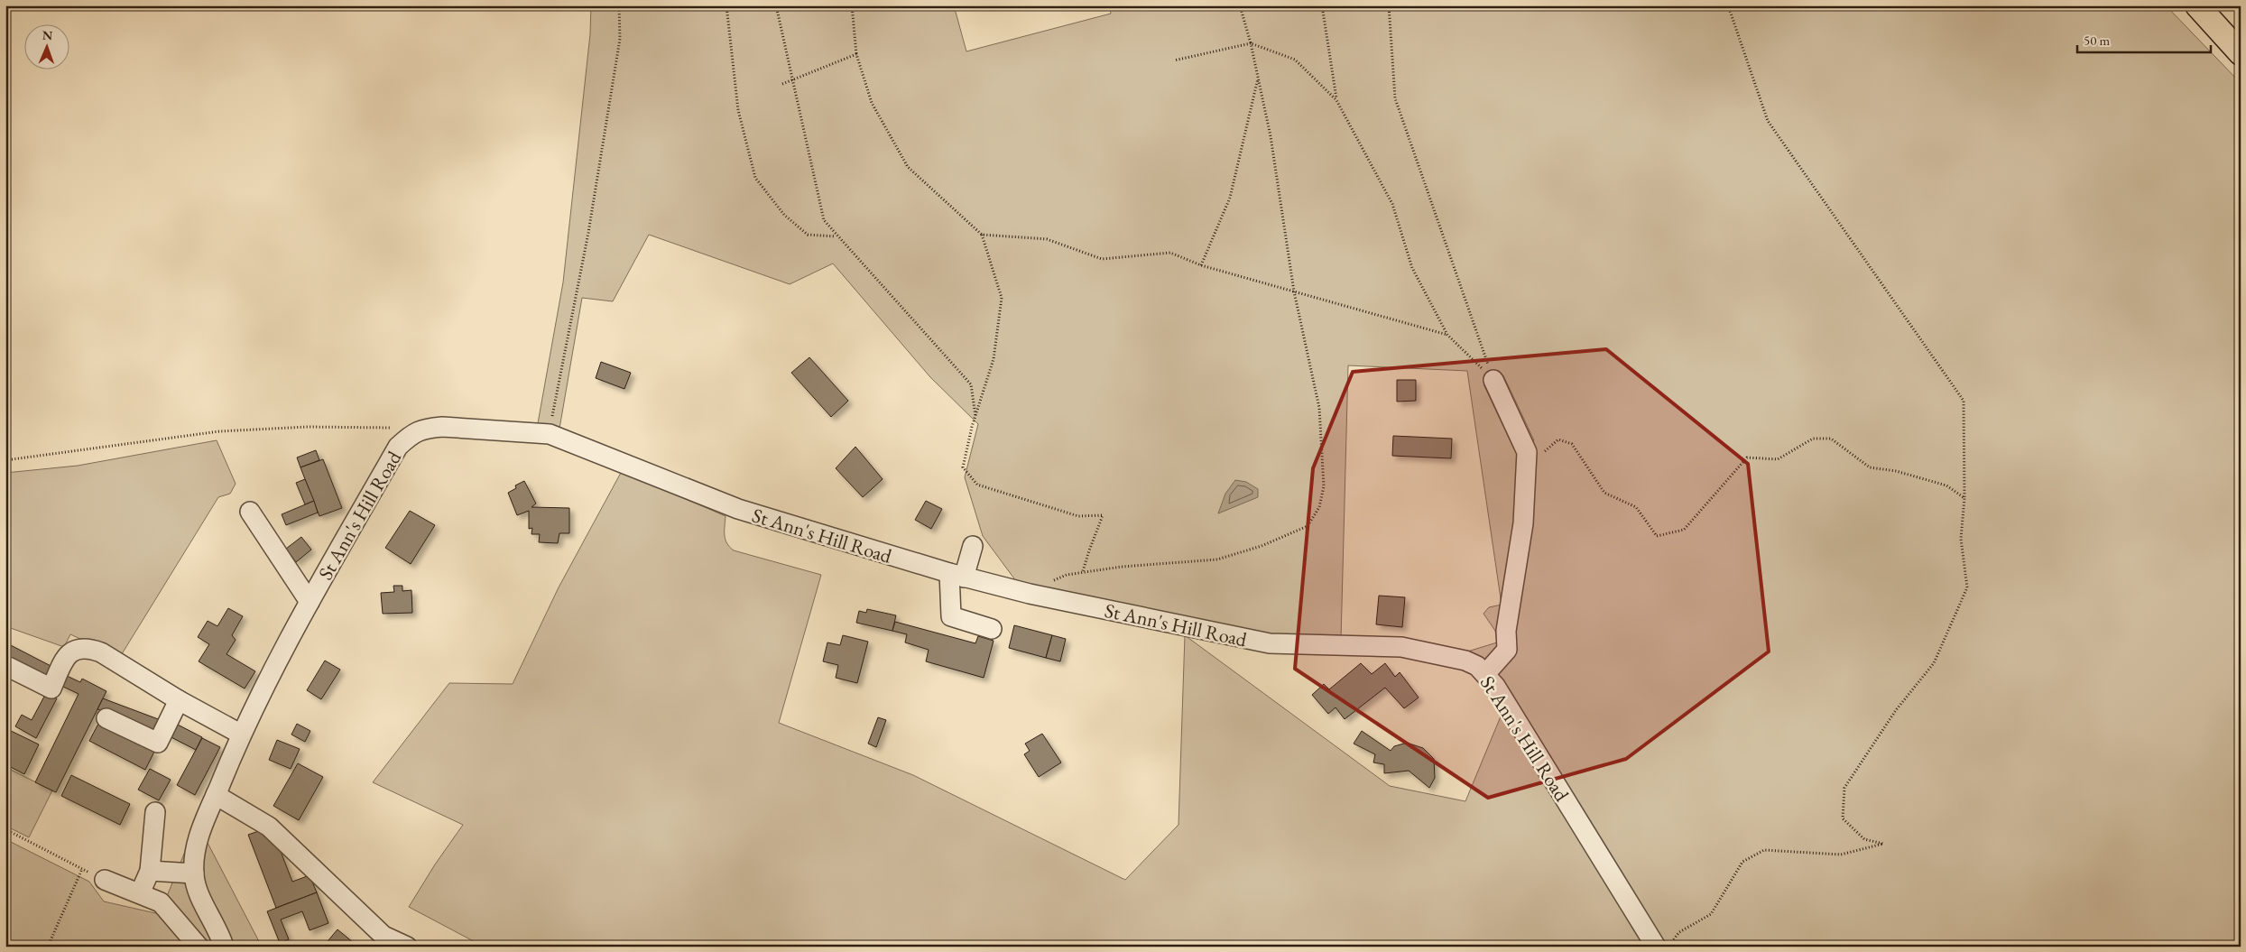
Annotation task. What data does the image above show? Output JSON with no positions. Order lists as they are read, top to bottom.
{
  "streets": {
    "street": ["St Ann's Hill Road"]
  },
  "scale_bar": "50 m",
  "north": "top"
}
